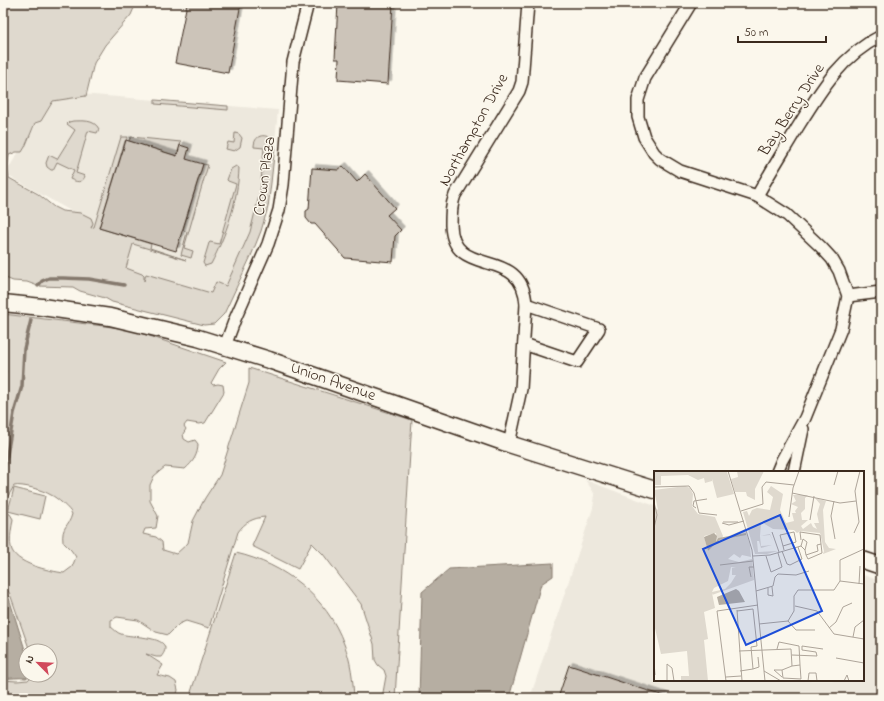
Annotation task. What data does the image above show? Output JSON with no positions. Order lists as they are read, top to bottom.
{
  "streets": {
    "street": [
      "Bay Berry Drive",
      "Northampton Drive",
      "Crown Plaza",
      "Union Avenue"
    ]
  },
  "crossings": [
    ["Northampton Drive", "Union Avenue"],
    ["Crown Plaza", "Union Avenue"]
  ],
  "scale_bar": "50 m",
  "north": "top left"
}
